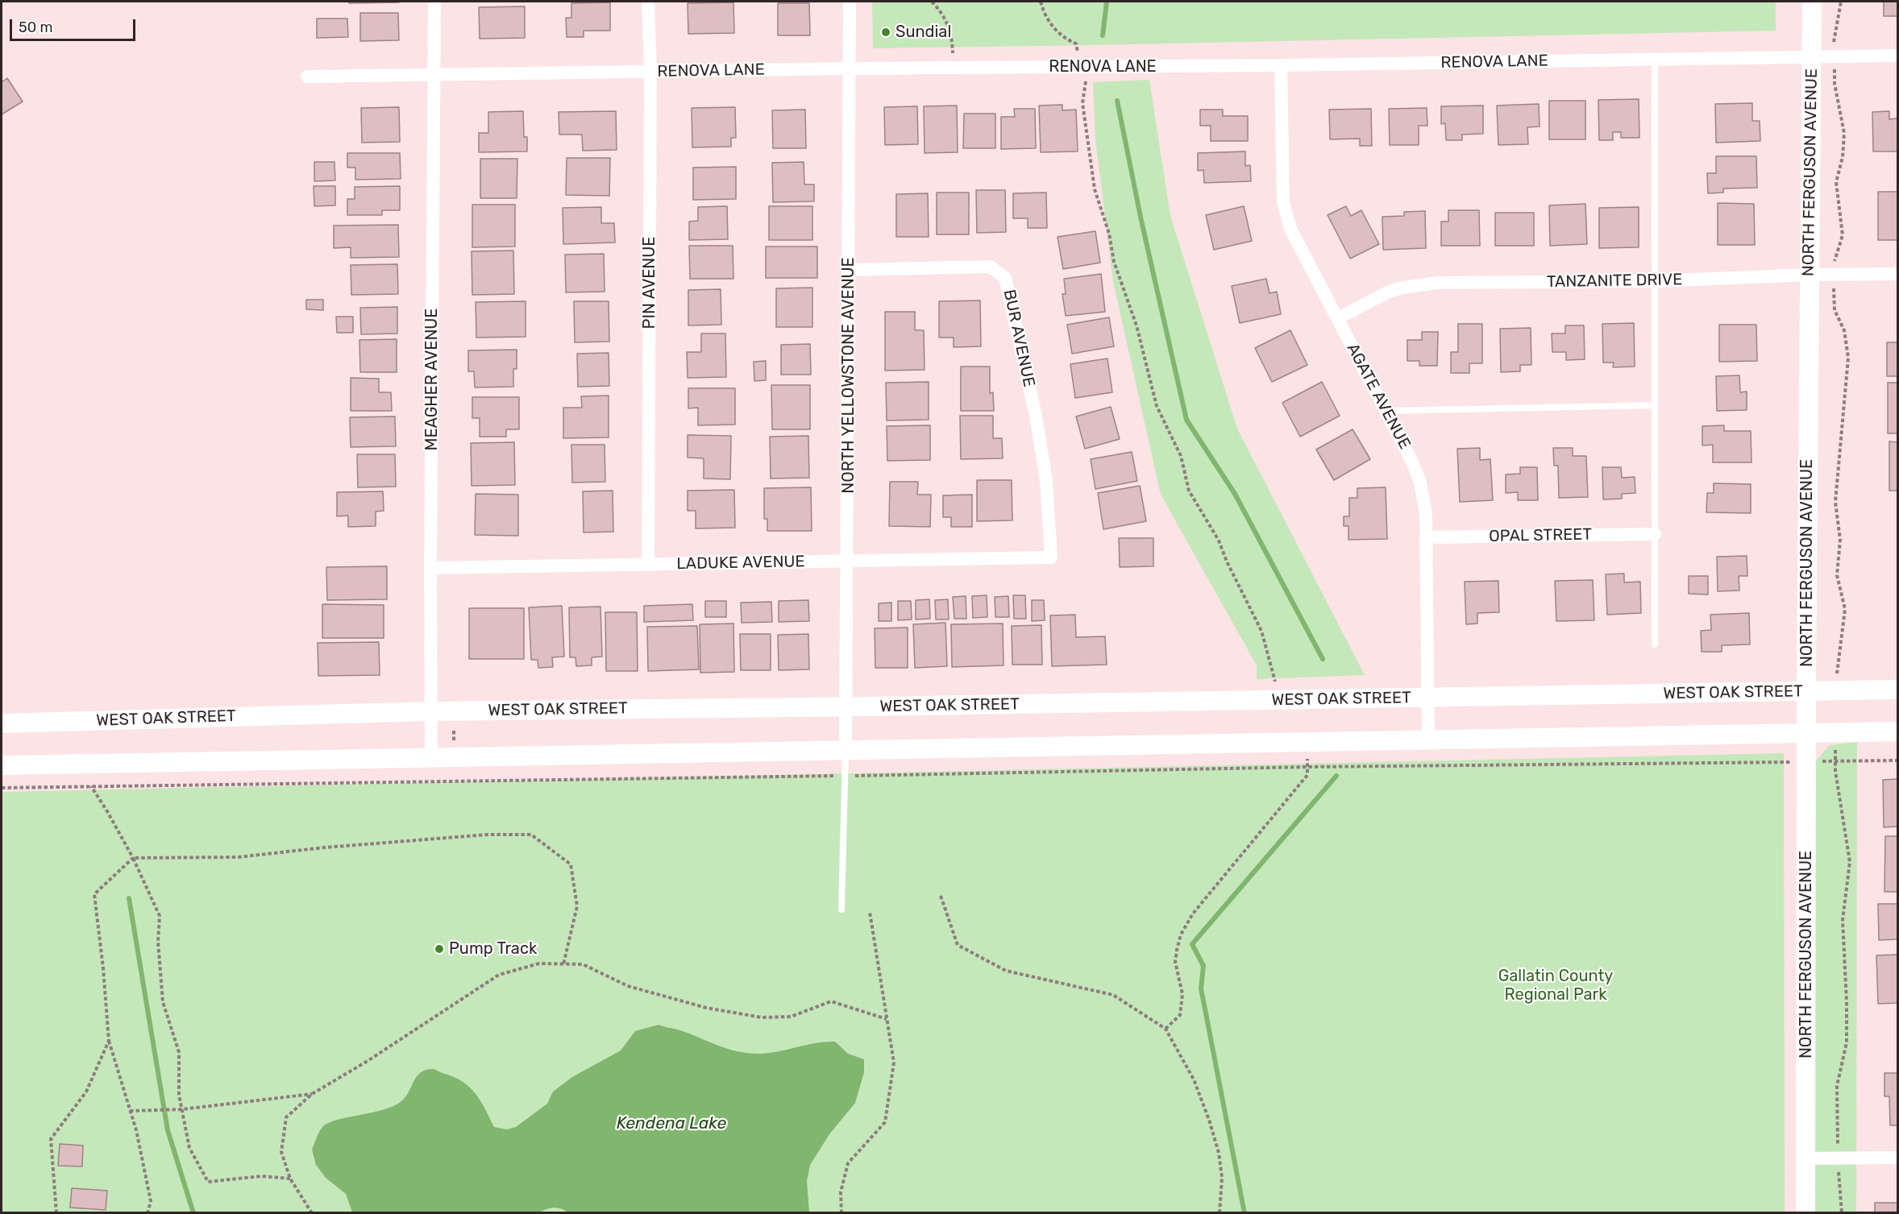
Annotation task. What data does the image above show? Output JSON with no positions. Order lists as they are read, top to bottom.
{
  "streets": {
    "main road": ["NORTH FERGUSON AVENUE", "WEST OAK STREET"],
    "street": [
      "RENOVA LANE",
      "TANZANITE DRIVE",
      "PIN AVENUE",
      "BUR AVENUE",
      "NORTH YELLOWSTONE AVENUE",
      "MEAGHER AVENUE",
      "AGATE AVENUE",
      "OPAL STREET",
      "LADUKE AVENUE"
    ]
  },
  "crossings": [
    ["RENOVA LANE", "NORTH FERGUSON AVENUE"],
    ["RENOVA LANE", "PIN AVENUE"],
    ["RENOVA LANE", "NORTH YELLOWSTONE AVENUE"],
    ["RENOVA LANE", "MEAGHER AVENUE"],
    ["RENOVA LANE", "AGATE AVENUE"],
    ["NORTH FERGUSON AVENUE", "TANZANITE DRIVE"],
    ["NORTH FERGUSON AVENUE", "WEST OAK STREET"],
    ["TANZANITE DRIVE", "AGATE AVENUE"],
    ["PIN AVENUE", "LADUKE AVENUE"],
    ["BUR AVENUE", "NORTH YELLOWSTONE AVENUE"],
    ["BUR AVENUE", "LADUKE AVENUE"],
    ["NORTH YELLOWSTONE AVENUE", "LADUKE AVENUE"],
    ["NORTH YELLOWSTONE AVENUE", "WEST OAK STREET"],
    ["MEAGHER AVENUE", "LADUKE AVENUE"],
    ["MEAGHER AVENUE", "WEST OAK STREET"],
    ["AGATE AVENUE", "OPAL STREET"],
    ["AGATE AVENUE", "WEST OAK STREET"]
  ],
  "water": ["Kendena Lake"],
  "parks": ["Gallatin County Regional Park"],
  "places": ["Sundial", "Pump Track"],
  "scale_bar": "50 m"
}
